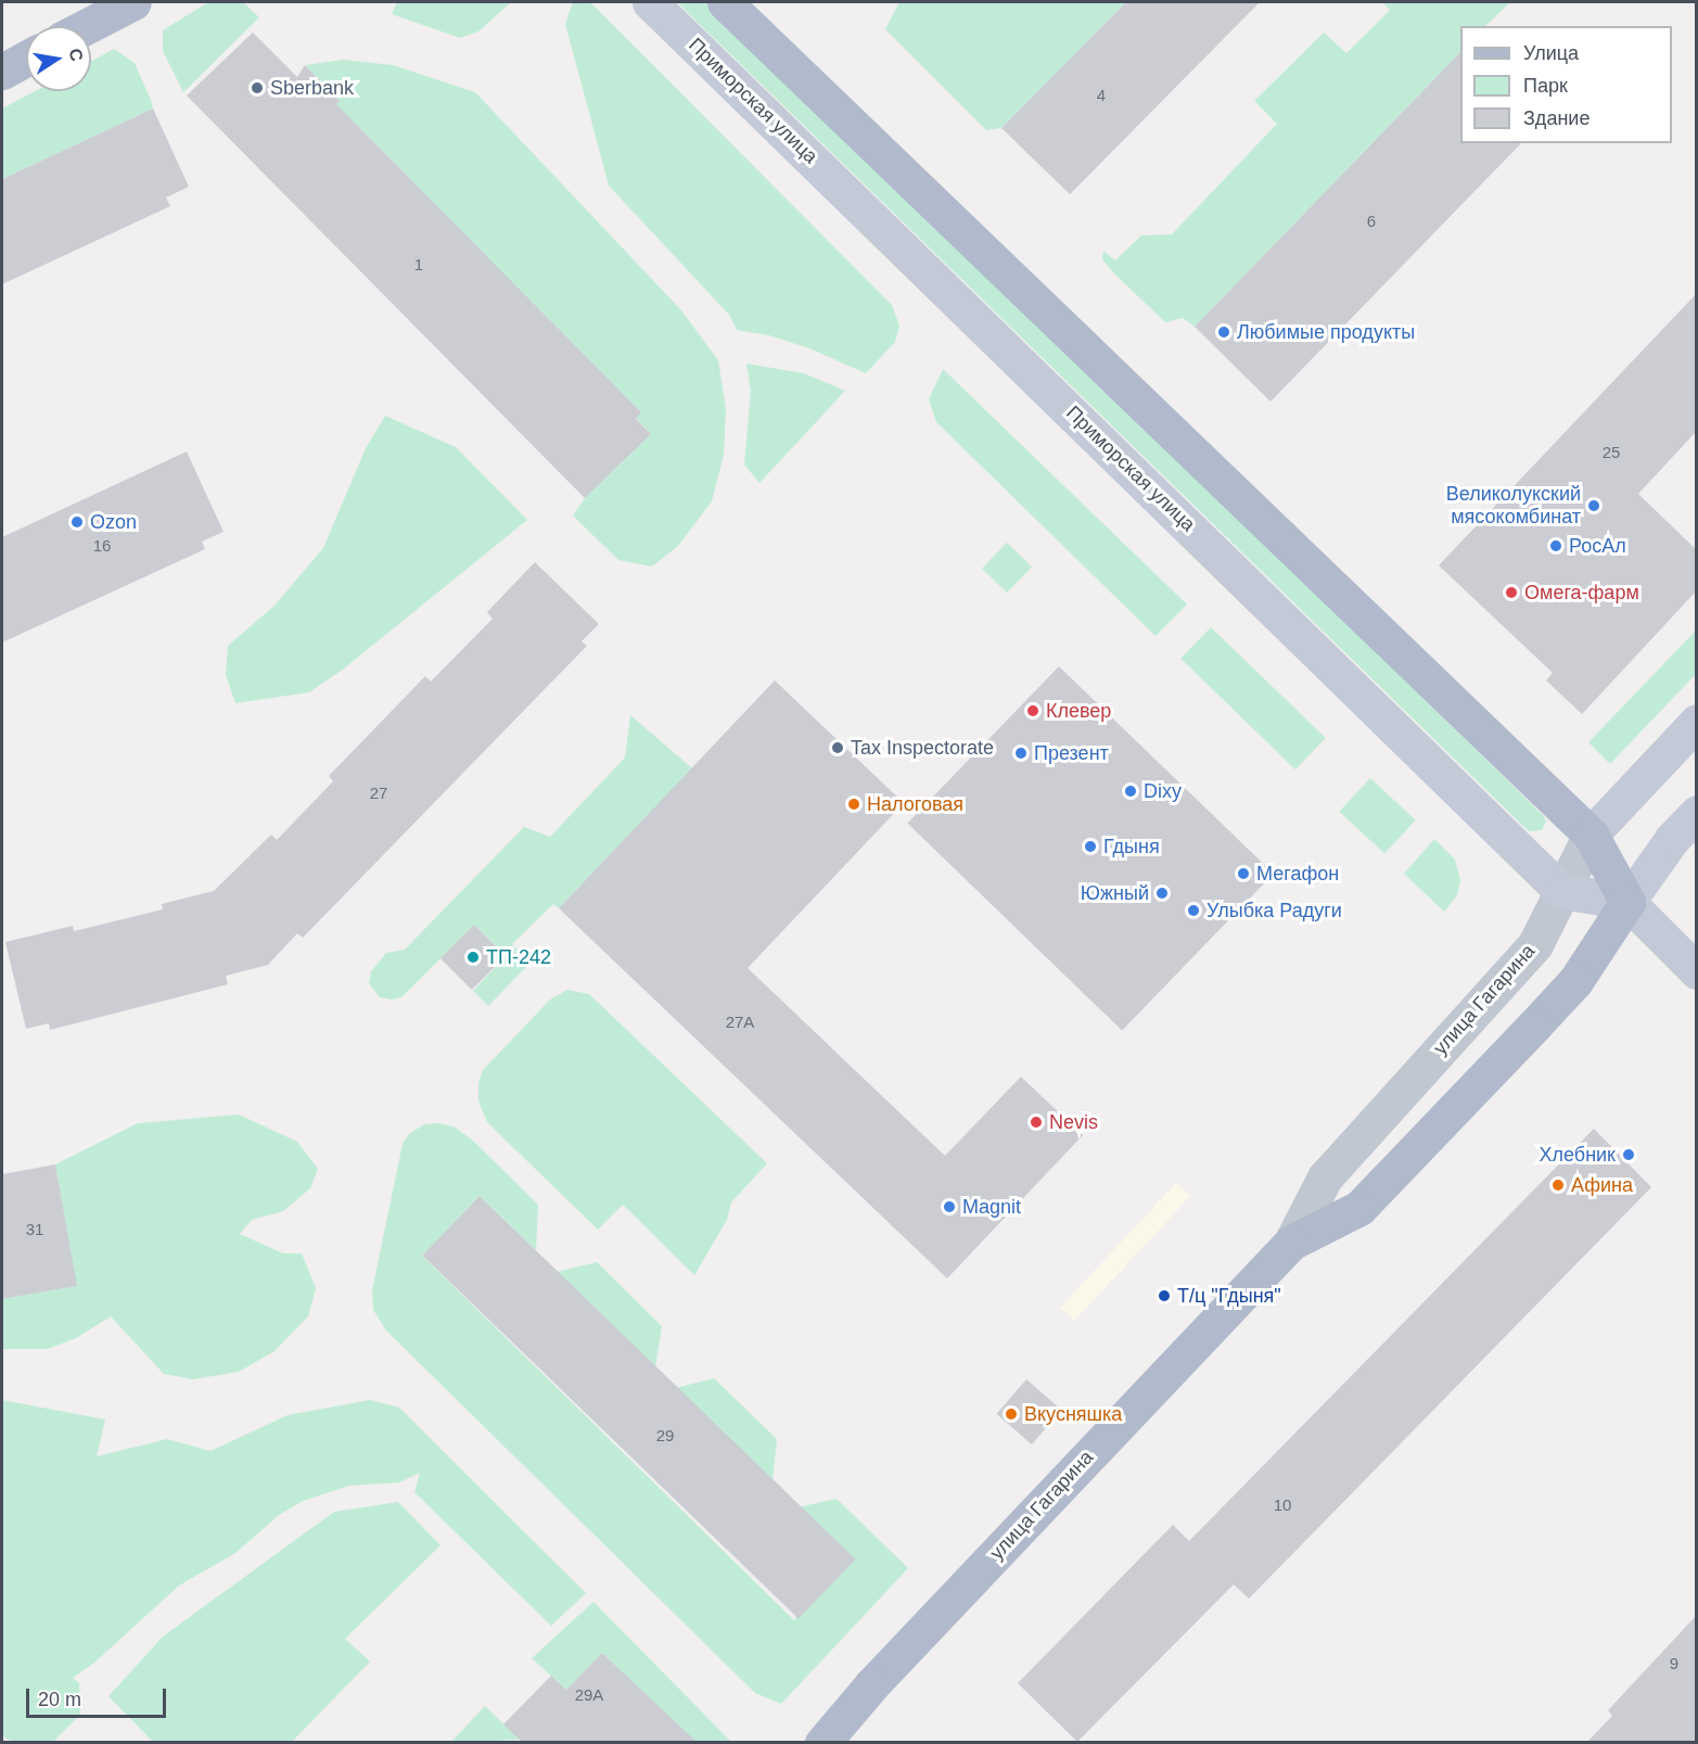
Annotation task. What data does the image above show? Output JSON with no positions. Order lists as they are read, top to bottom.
{
  "streets": {
    "main road": ["Приморская улица", "улица Гагарина"]
  },
  "crossings": [
    ["Приморская улица", "улица Гагарина"]
  ],
  "places": [
    "Sberbank",
    "Любимые продукты",
    "Великолукский мясокомбинат",
    "Ozon",
    "РосАл",
    "Омега-фарм",
    "Клевер",
    "Tax Inspectorate",
    "Презент",
    "Dixy",
    "Налоговая",
    "Гдыня",
    "Мегафон",
    "Южный",
    "Улыбка Радуги",
    "ТП-242",
    "Nevis",
    "Хлебник",
    "Афина",
    "Magnit",
    "Т/ц \"Гдыня\"",
    "Вкусняшка"
  ],
  "house_numbers": [
    "4",
    "6",
    "1",
    "25",
    "16",
    "27",
    "27А",
    "31",
    "29",
    "10",
    "9",
    "29А"
  ],
  "legend": ["Улица", "Парк", "Здание"],
  "scale_bar": "20 m",
  "north": "right"
}
